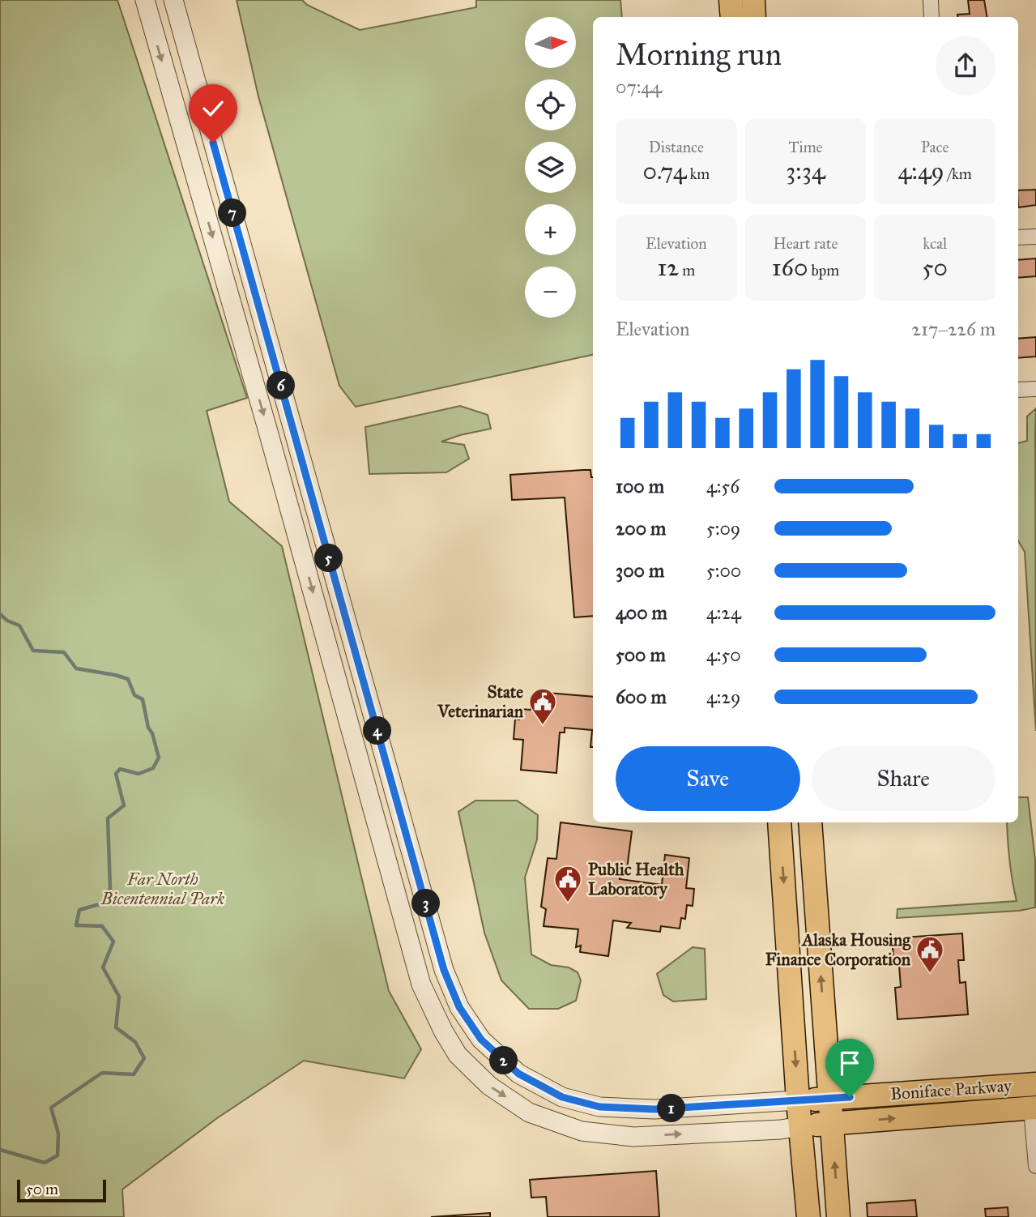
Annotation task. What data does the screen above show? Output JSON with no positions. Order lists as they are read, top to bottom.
{
  "streets": {
    "main road": ["Boniface Parkway"]
  },
  "parks": ["Far North Bicentennial Park"],
  "places": {
    "public building": ["State Veterinarian", "Public Health Laboratory", "Alaska Housing Finance Corporation"]
  },
  "scale_bar": "50 m",
  "north": "right",
  "page": {
    "map_buttons": ["+", "−"],
    "heading": ["Morning run", "07:44"],
    "stats": [
      ["Distance", "0.74 km"],
      ["Time", "3:34"],
      ["Pace", "4:49 /km"],
      ["Elevation", "12 m"],
      ["Heart rate", "160 bpm"],
      ["kcal", "50"]
    ],
    "pins": [
      "7",
      "6",
      "5",
      "4",
      "3",
      "2",
      "1"
    ],
    "chart": ["Elevation", "217–226 m"],
    "list": [
      {
        "name": "100 m",
        "note": "4:56"
      },
      {
        "name": "200 m",
        "note": "5:09"
      },
      {
        "name": "300 m",
        "note": "5:00"
      },
      {
        "name": "400 m",
        "note": "4:24"
      },
      {
        "name": "500 m",
        "note": "4:50"
      },
      {
        "name": "600 m",
        "note": "4:29"
      }
    ],
    "buttons": ["Save", "Share"],
    "scale": "50 m"
  }
}
